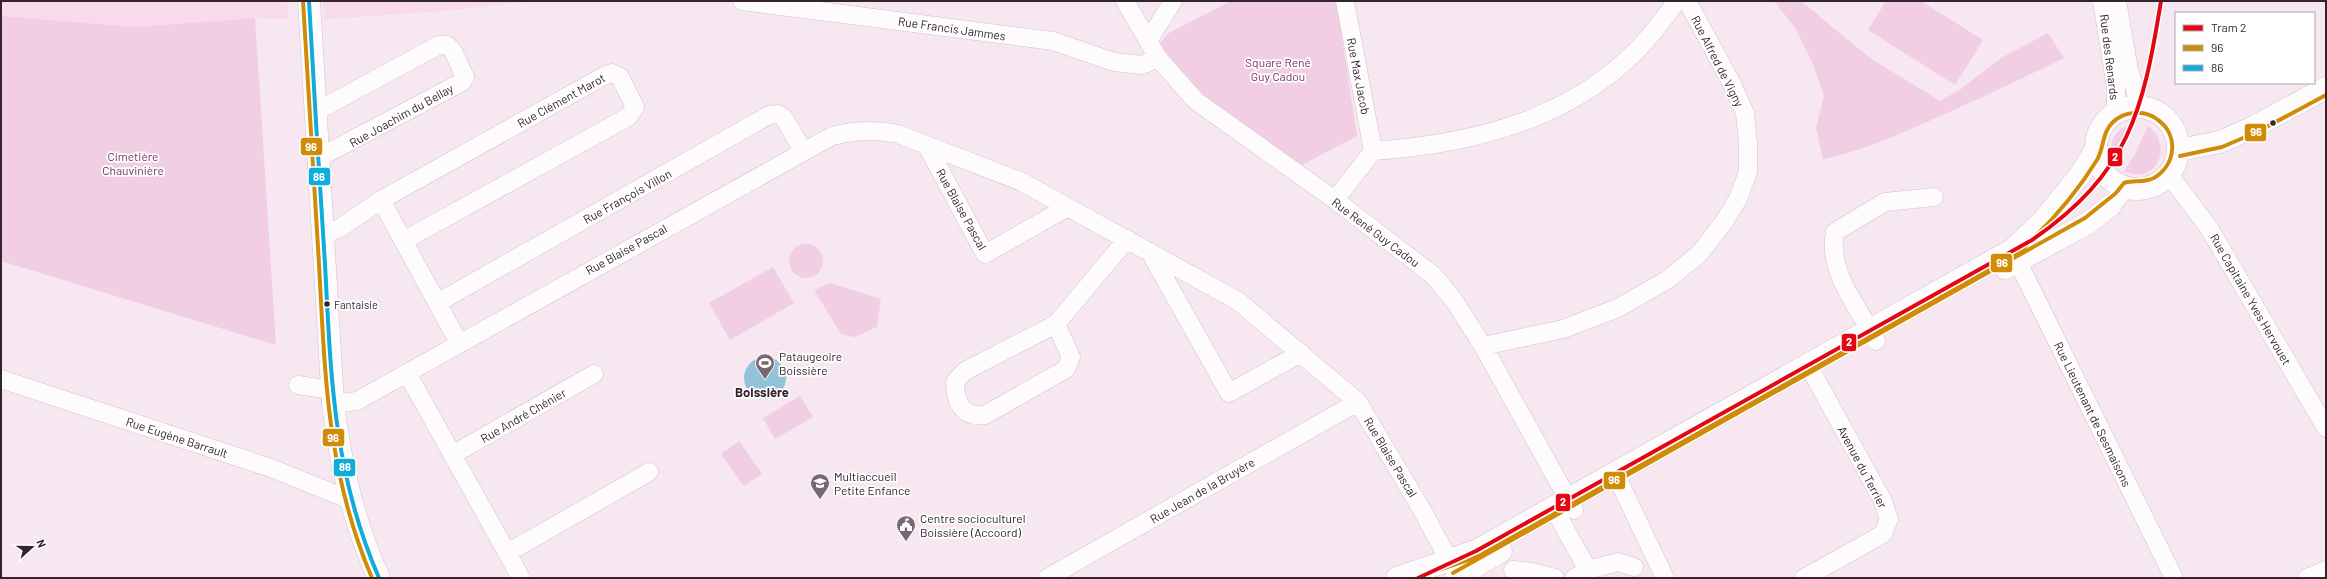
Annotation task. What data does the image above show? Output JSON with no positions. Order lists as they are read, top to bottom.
{
  "streets": {
    "street": [
      "Rue Francis Jammes",
      "Rue des Renards",
      "Rue Alfred de Vigny",
      "Rue Max Jacob",
      "Rue Clément Marot",
      "Rue Joachim du Bellay",
      "Rue François Villon",
      "Rue Blaise Pascal",
      "Rue René Guy Cadou",
      "Rue Capitaine Yves Hervouet",
      "Rue Lieutenant de Sesmaisons",
      "Rue André Chénier",
      "Rue Eugène Barrault",
      "Avenue du Terrier",
      "Rue Jean de la Bruyère"
    ]
  },
  "crossings": [
    ["Rue Francis Jammes", "Rue René Guy Cadou"],
    ["Rue des Renards", "Rue Capitaine Yves Hervouet"],
    ["Rue Alfred de Vigny", "Rue René Guy Cadou"],
    ["Rue François Villon", "Rue Blaise Pascal"],
    ["Rue Blaise Pascal", "Rue Jean de la Bruyère"]
  ],
  "districts": ["Boissière"],
  "parks": ["Square René Guy Cadou", "Cimetière Chauvinière"],
  "places": {
    "other": ["Fantaisie"],
    "sports": ["Pataugeoire Boissière"],
    "school or university": ["Multiaccueil Petite Enfance"],
    "public building": ["Centre socioculturel Boissière (Accoord)"]
  },
  "lines": ["tram line 2", "transit line 96", "transit line 86"],
  "legend": ["Tram 2", "96", "86"],
  "north": "right"
}
